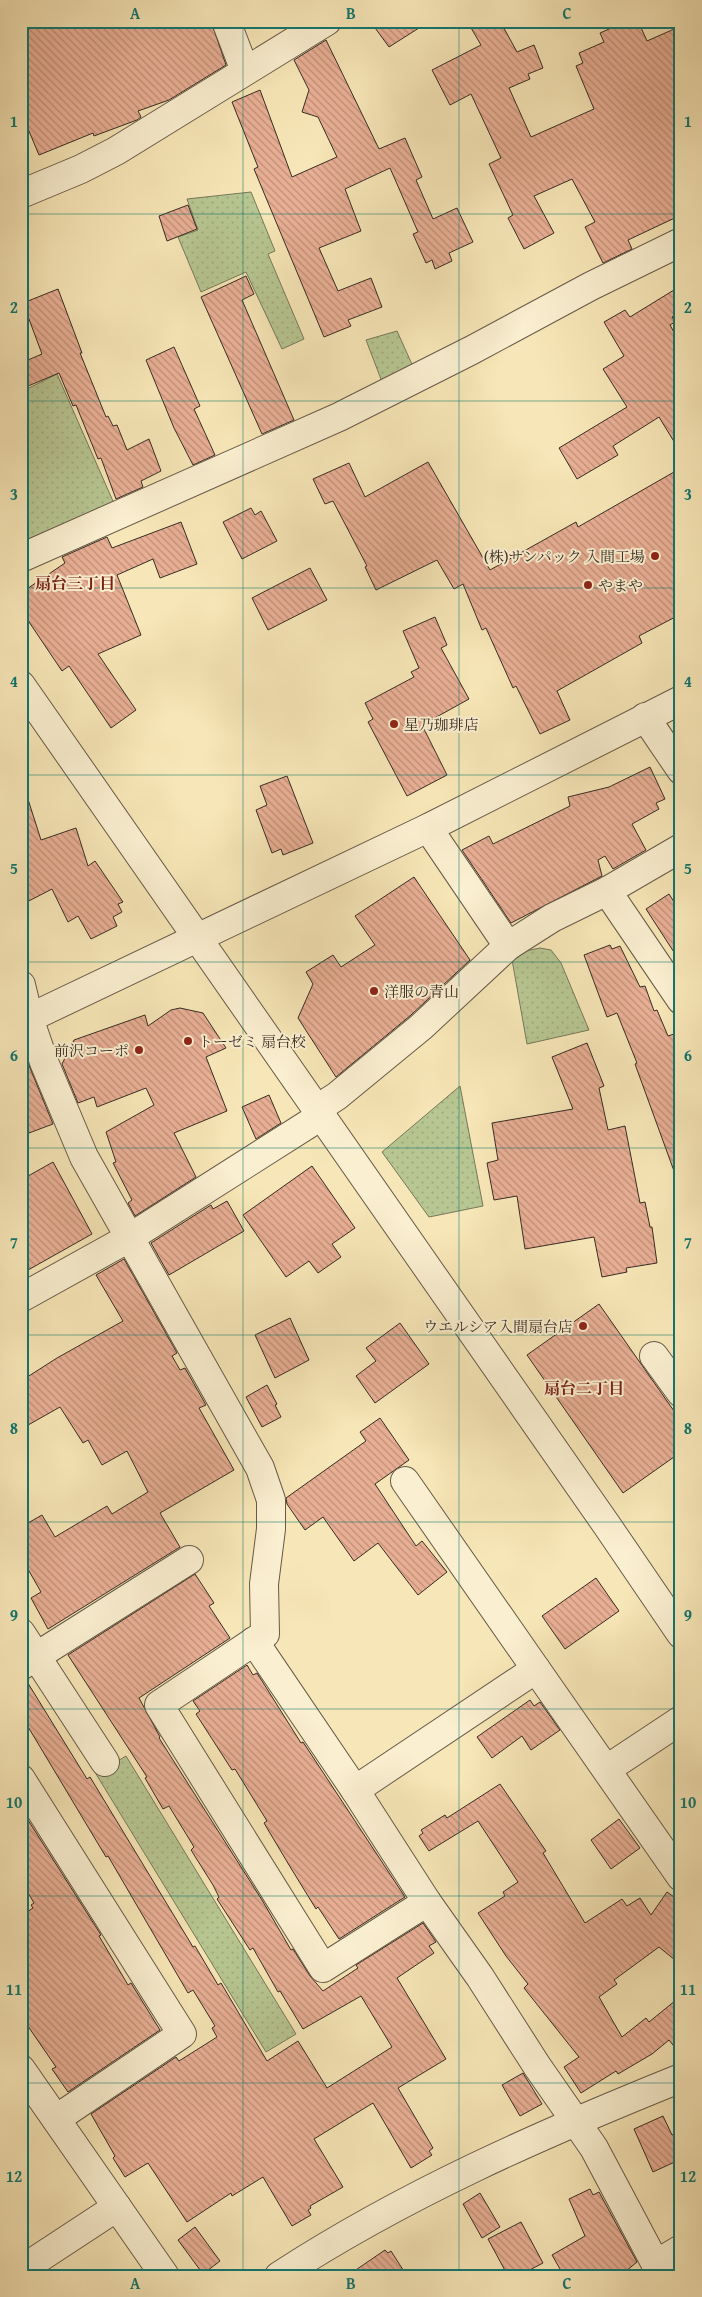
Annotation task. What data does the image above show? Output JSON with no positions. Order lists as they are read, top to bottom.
{
  "districts": ["扇台三丁目", "扇台二丁目"],
  "places": [
    "(株)サンパック 入間工場",
    "やまや",
    "星乃珈琲店",
    "洋服の青山",
    "トーゼミ 扇台校",
    "前沢コーポ",
    "ウエルシア入間扇台店"
  ],
  "grid": {
    "columns": ["A", "B", "C"],
    "rows": [
      "1",
      "2",
      "3",
      "4",
      "5",
      "6",
      "7",
      "8",
      "9",
      "10",
      "11",
      "12"
    ]
  }
}
